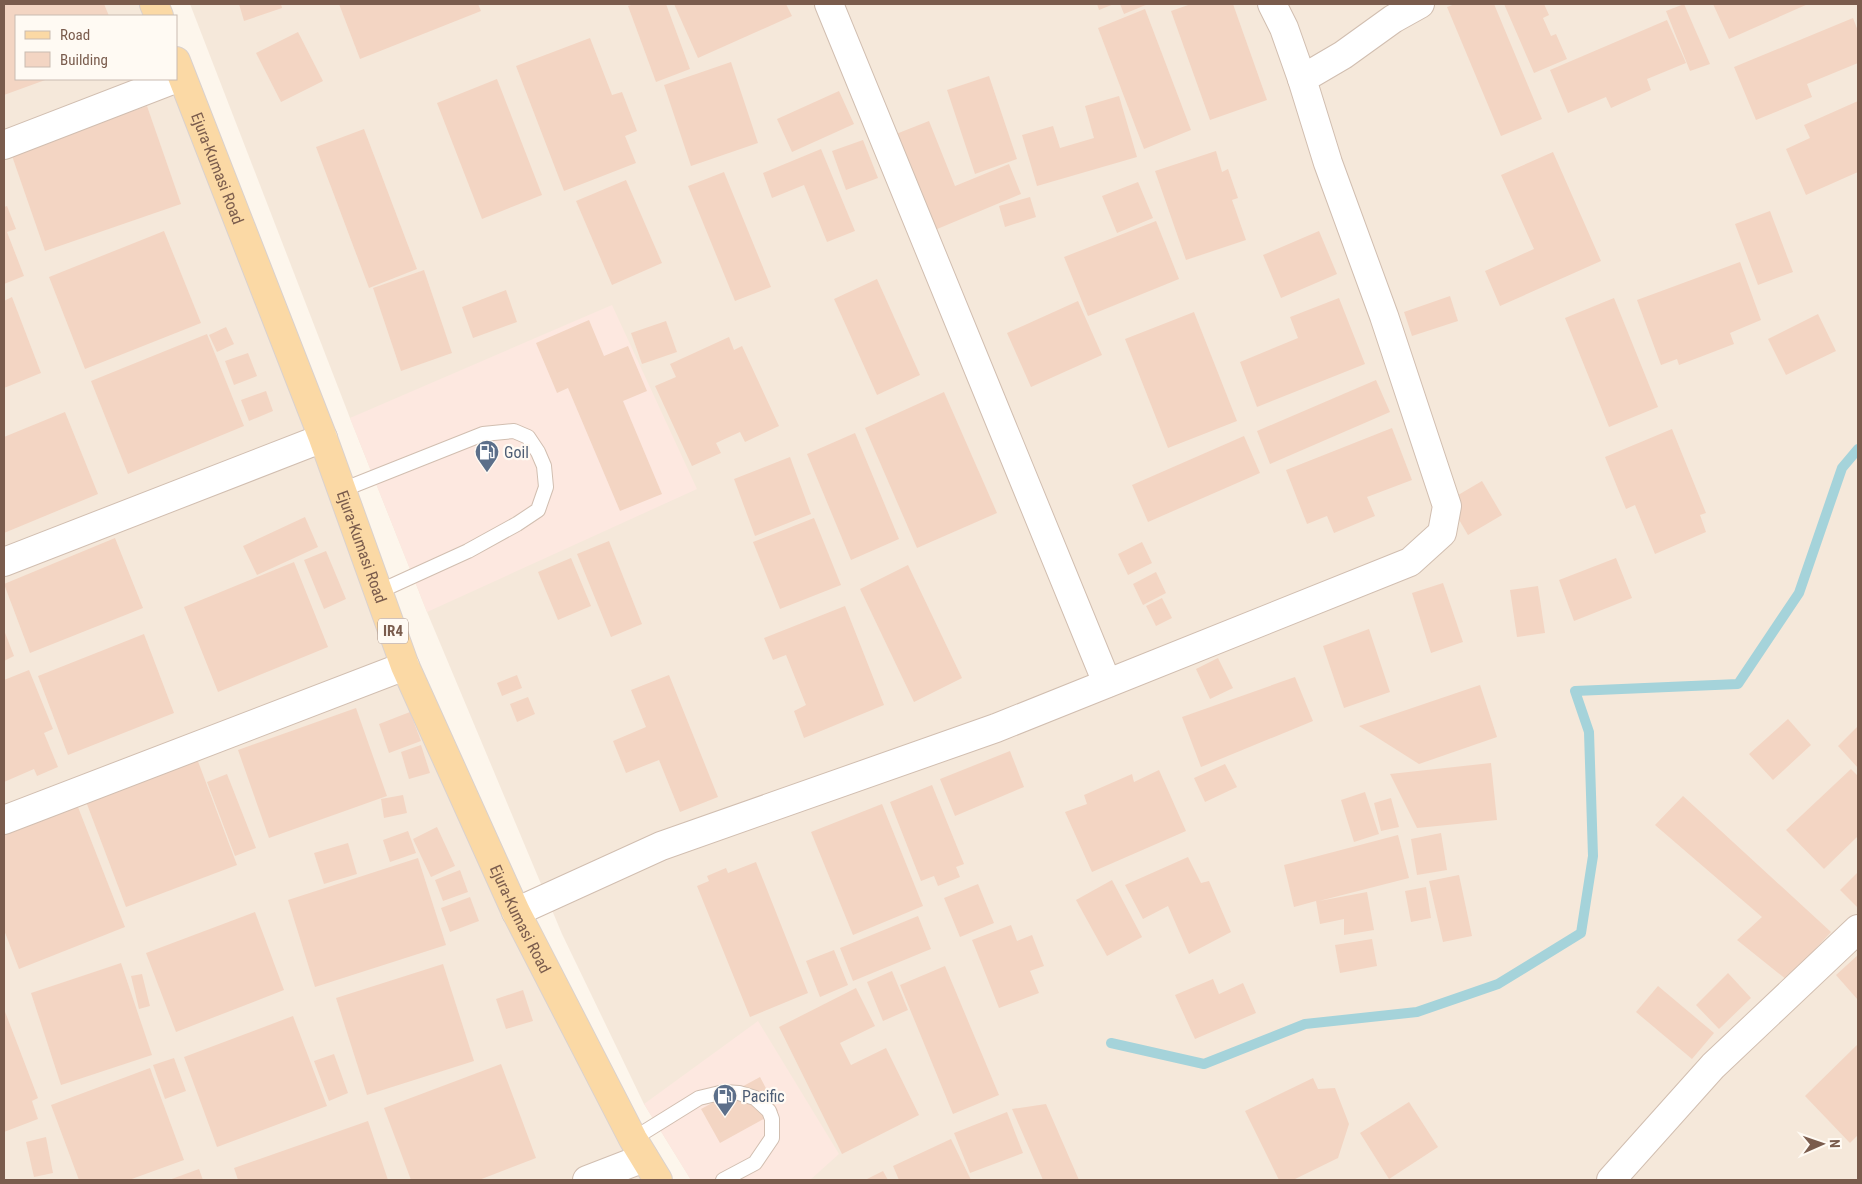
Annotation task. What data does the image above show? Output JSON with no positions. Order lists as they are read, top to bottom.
{
  "streets": {
    "main road": ["Ejura-Kumasi Road", "IR4"]
  },
  "places": {
    "fuel station": ["Goil", "Pacific"]
  },
  "legend": ["Road", "Building"],
  "north": "right"
}
